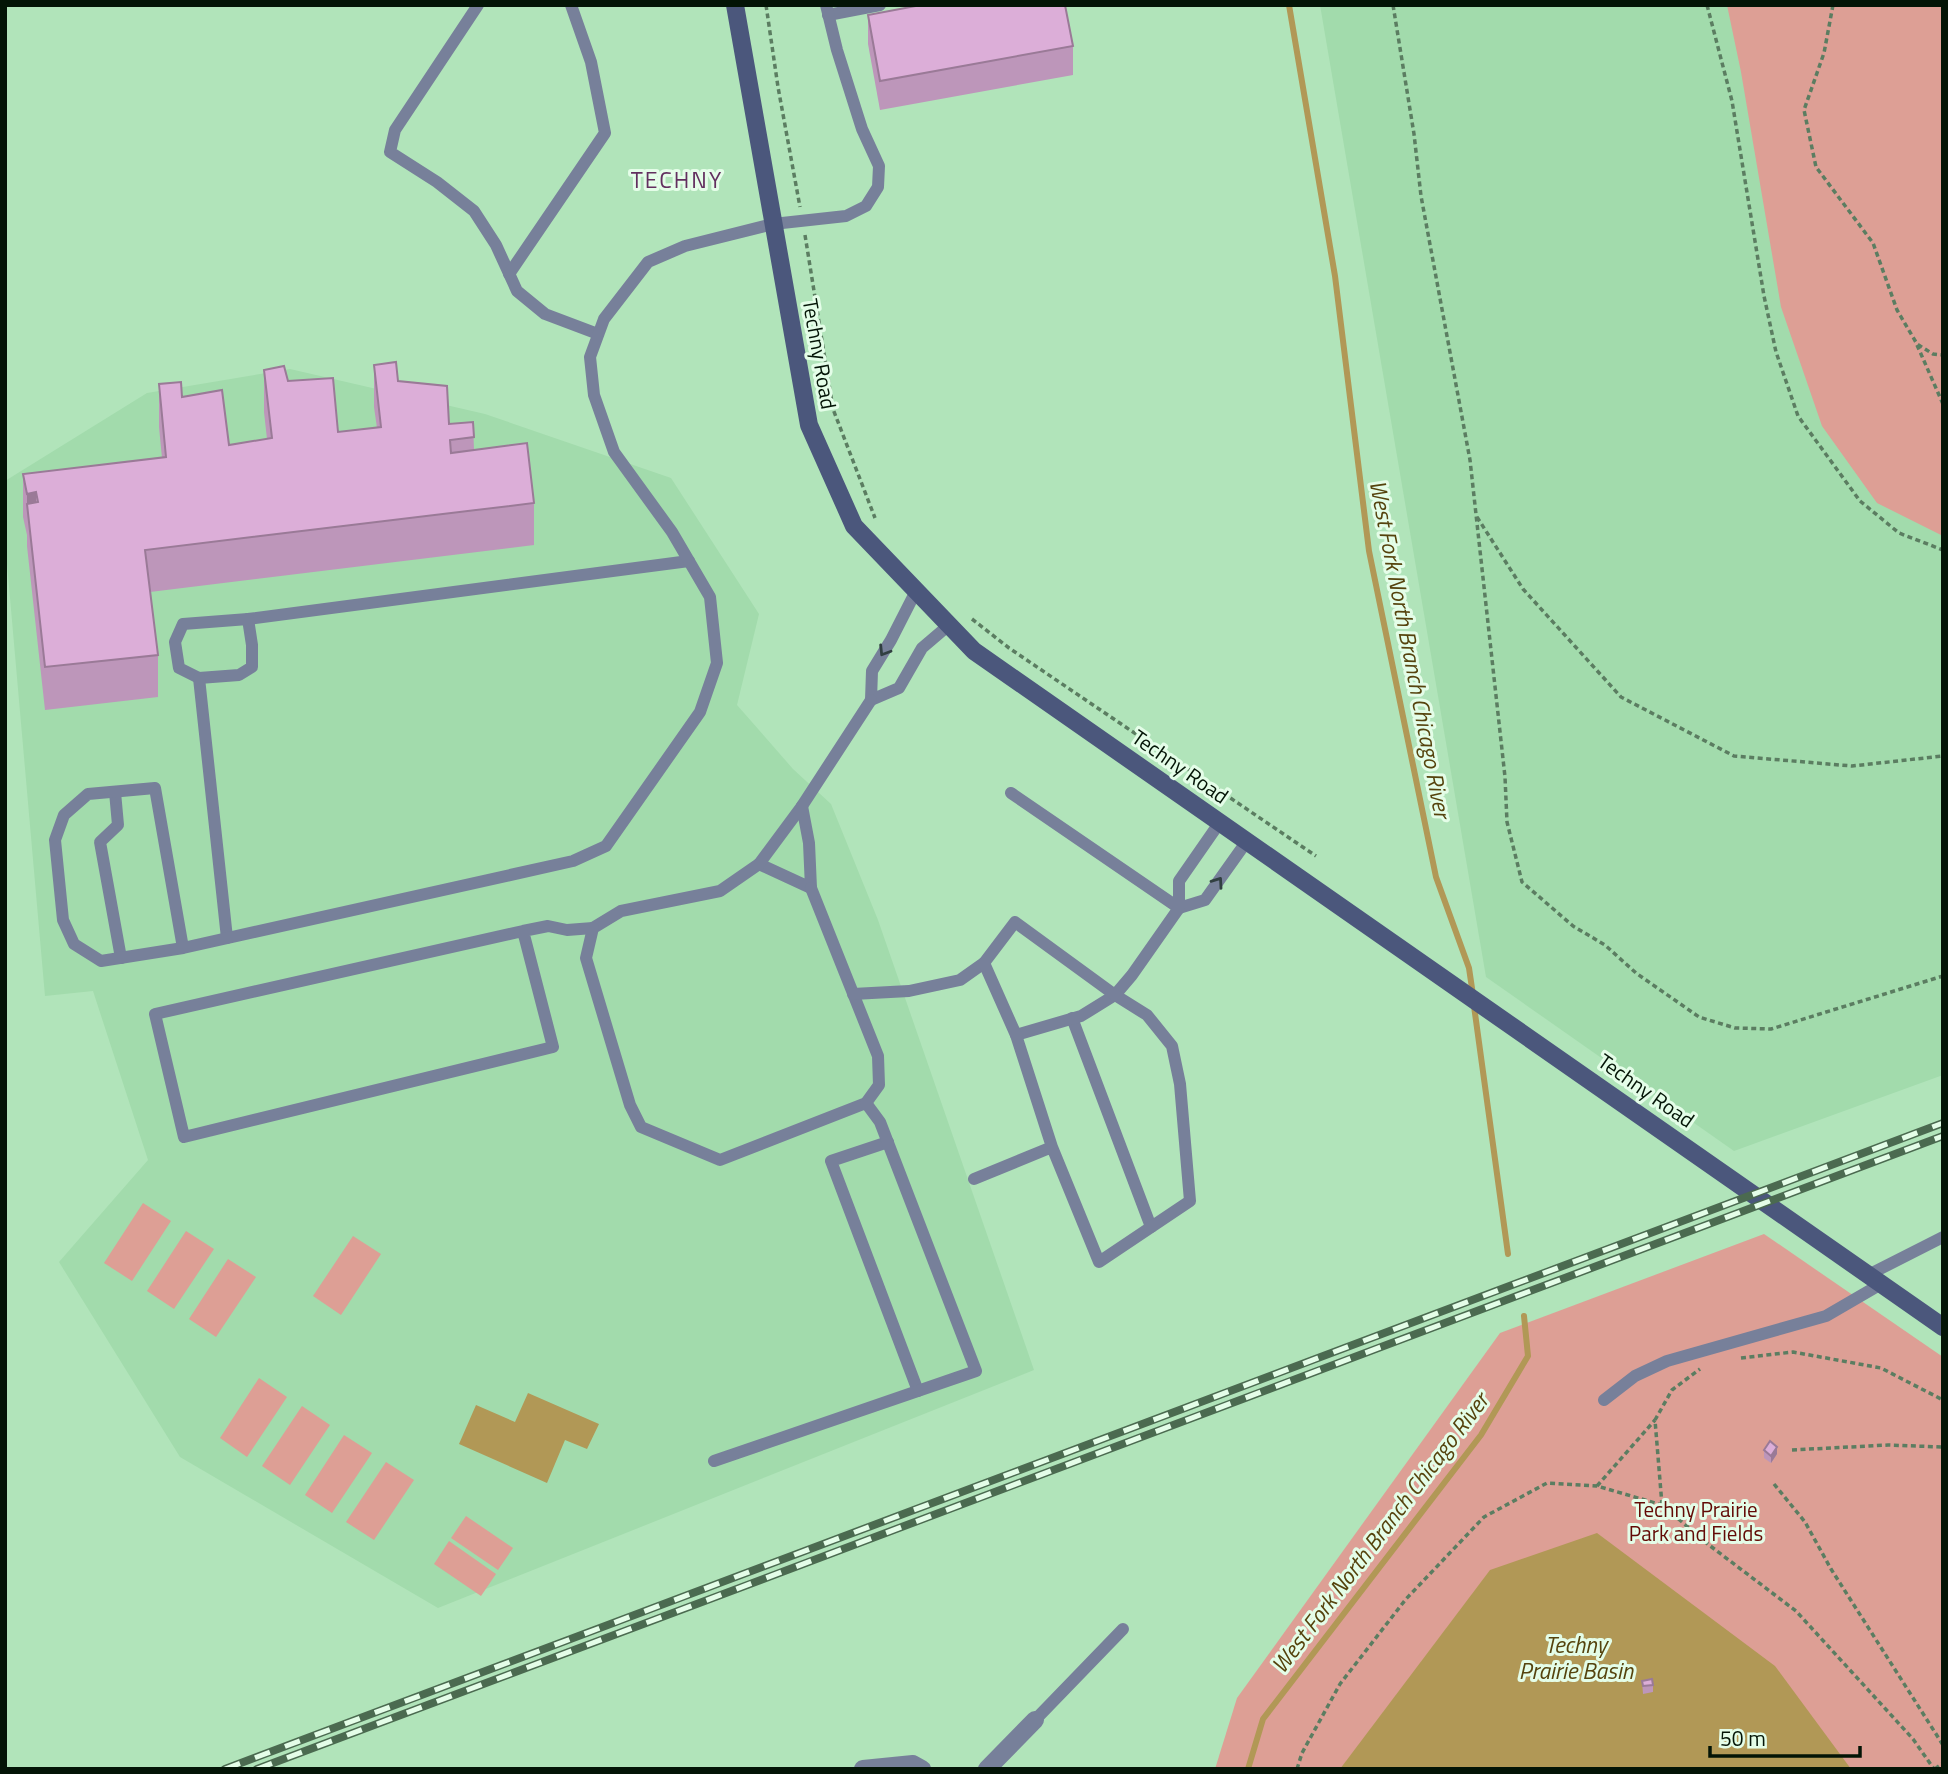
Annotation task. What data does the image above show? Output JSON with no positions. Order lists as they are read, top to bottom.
{
  "streets": {
    "main road": ["Techny Road"]
  },
  "districts": ["TECHNY"],
  "water": ["West Fork North Branch Chicago River", "Techny Prairie Basin"],
  "parks": ["Techny Prairie Park and Fields"],
  "scale_bar": "50 m"
}
